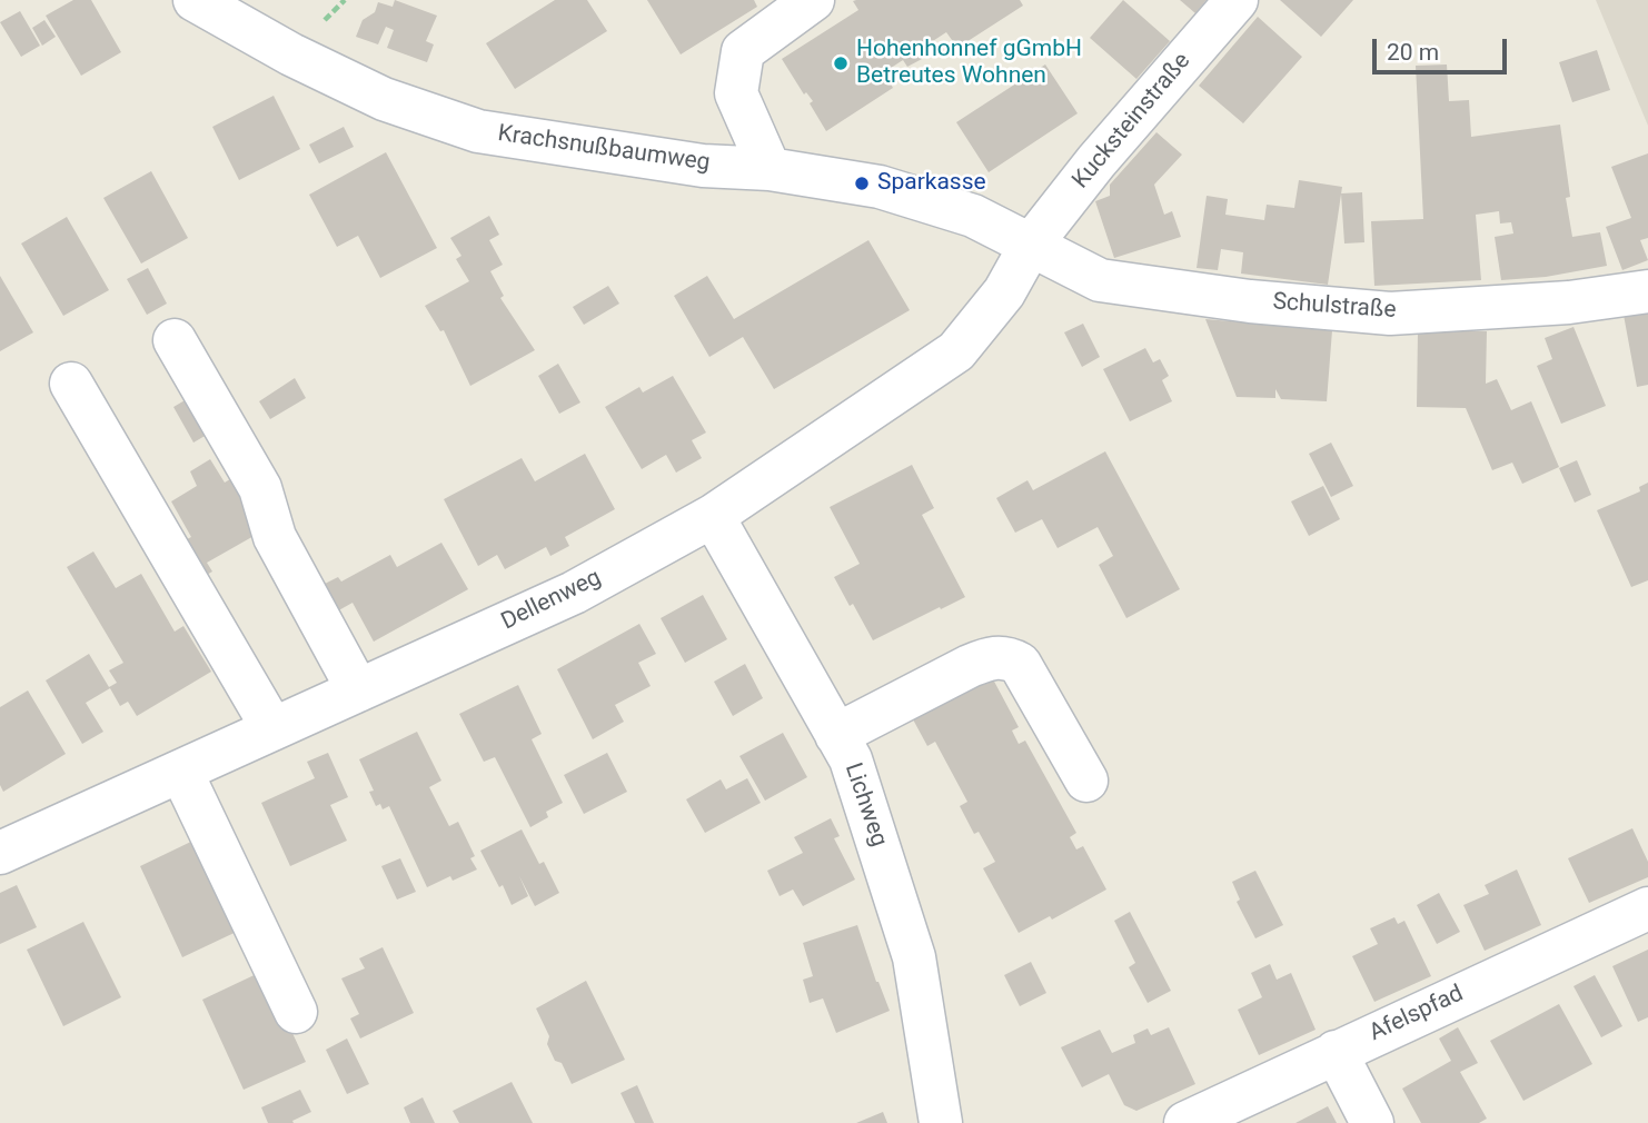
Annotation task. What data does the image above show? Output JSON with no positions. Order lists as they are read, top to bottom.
{
  "streets": {
    "street": [
      "Kucksteinstraße",
      "Krachsnußbaumweg",
      "Schulstraße",
      "Dellenweg",
      "Lichweg",
      "Afelspfad"
    ]
  },
  "crossings": [
    ["Kucksteinstraße", "Krachsnußbaumweg"],
    ["Kucksteinstraße", "Schulstraße"],
    ["Kucksteinstraße", "Dellenweg"],
    ["Krachsnußbaumweg", "Schulstraße"],
    ["Krachsnußbaumweg", "Dellenweg"],
    ["Schulstraße", "Dellenweg"],
    ["Dellenweg", "Lichweg"]
  ],
  "places": ["Hohenhonnef gGmbH Betreutes Wohnen", "Sparkasse"],
  "scale_bar": "20 m"
}
